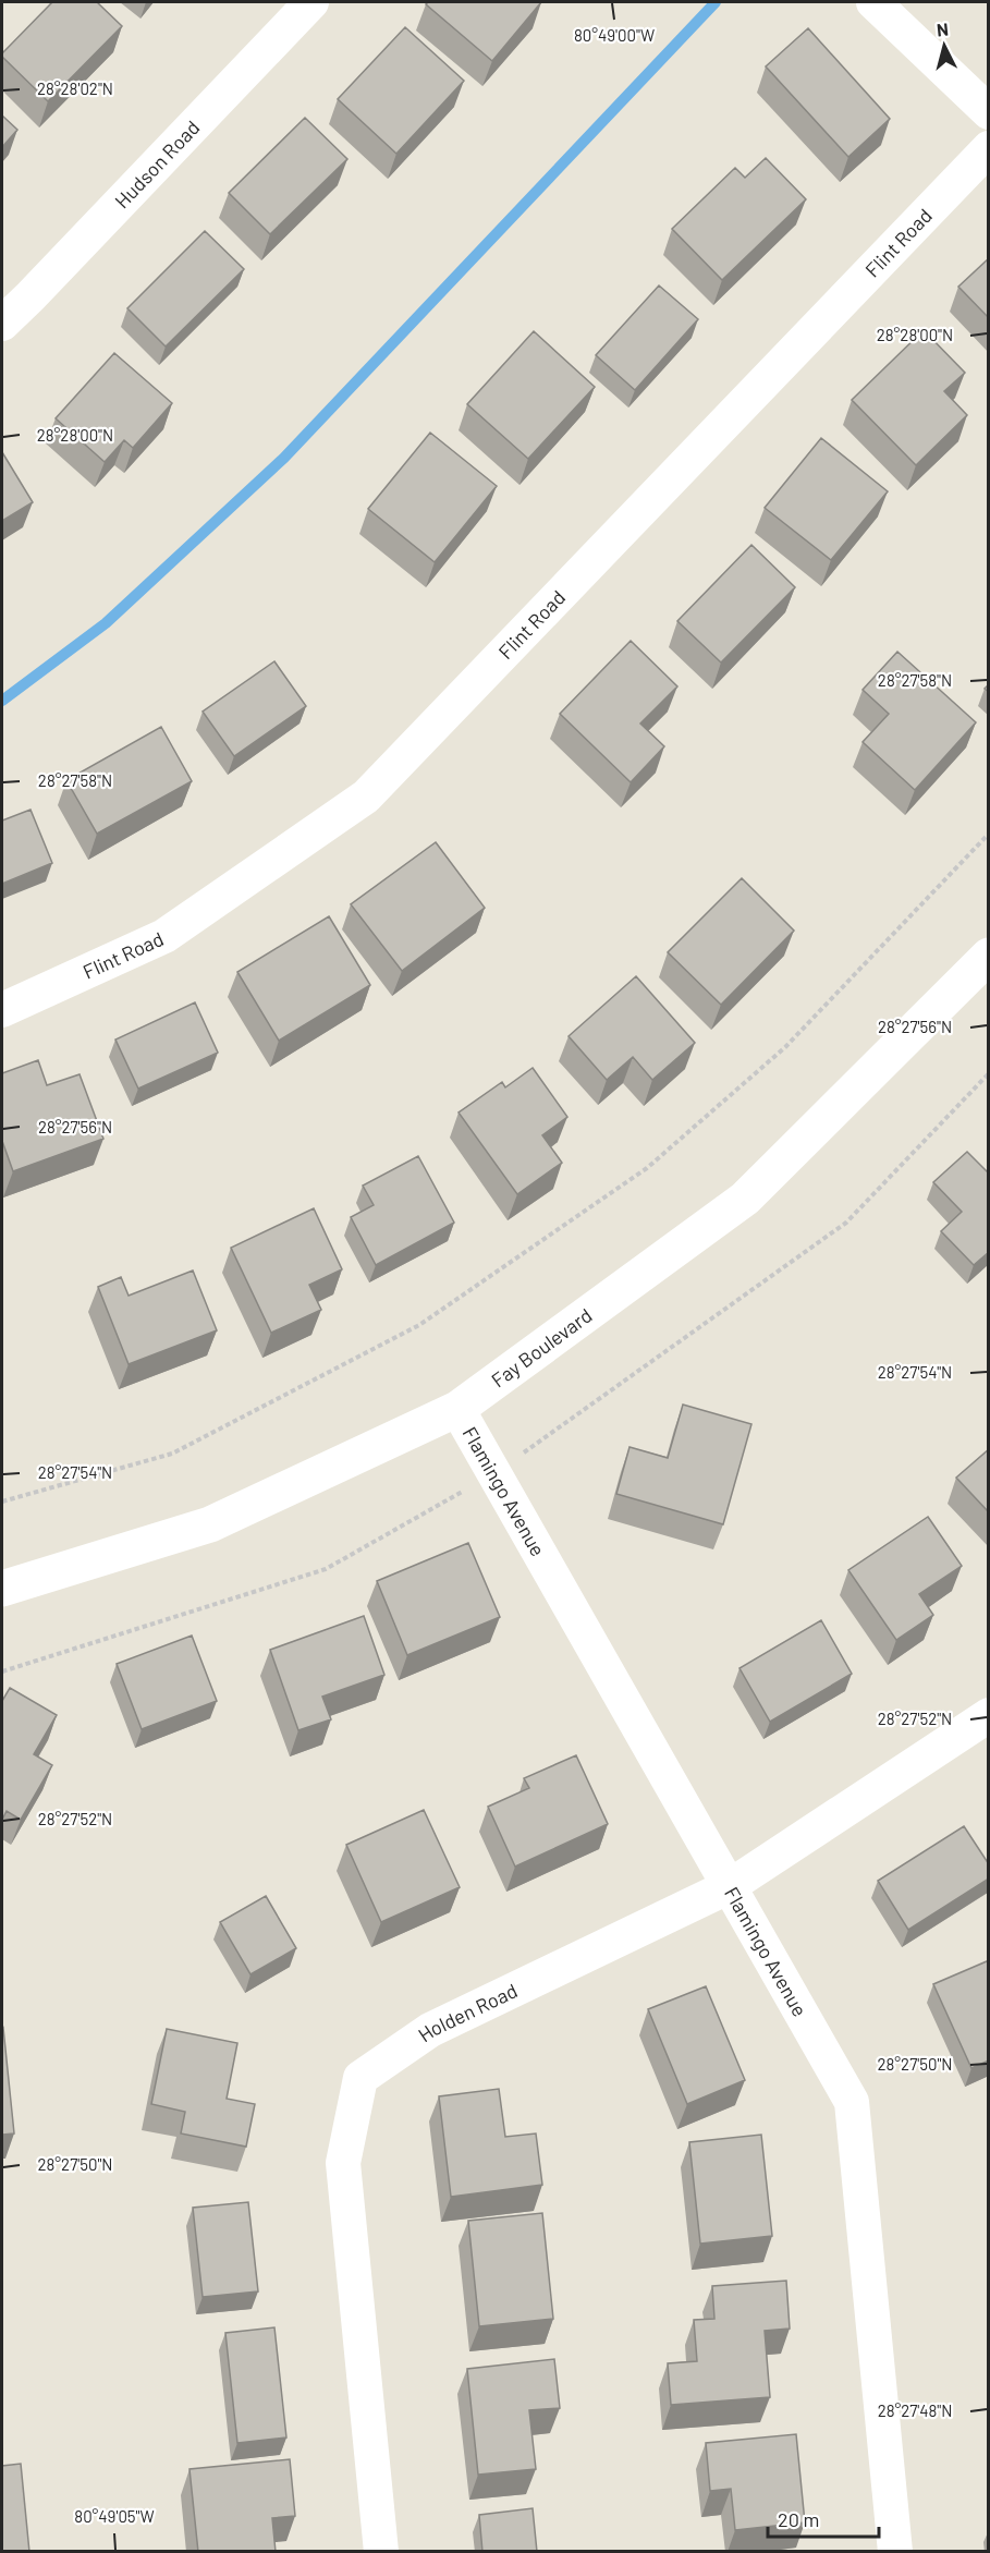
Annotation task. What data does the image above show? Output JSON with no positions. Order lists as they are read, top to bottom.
{
  "streets": {
    "street": [
      "Hudson Road",
      "Flint Road",
      "Fay Boulevard",
      "Flamingo Avenue",
      "Holden Road"
    ]
  },
  "crossings": [
    ["Fay Boulevard", "Flamingo Avenue"],
    ["Flamingo Avenue", "Holden Road"]
  ],
  "scale_bar": "20 m",
  "north": "top",
  "coordinates": [
    "80°49'00\"W",
    "28°28'02\"N",
    "28°28'00\"N",
    "28°27'58\"N",
    "28°27'56\"N",
    "28°27'54\"N",
    "28°27'52\"N",
    "28°27'50\"N",
    "28°27'48\"N",
    "80°49'05\"W"
  ]
}
